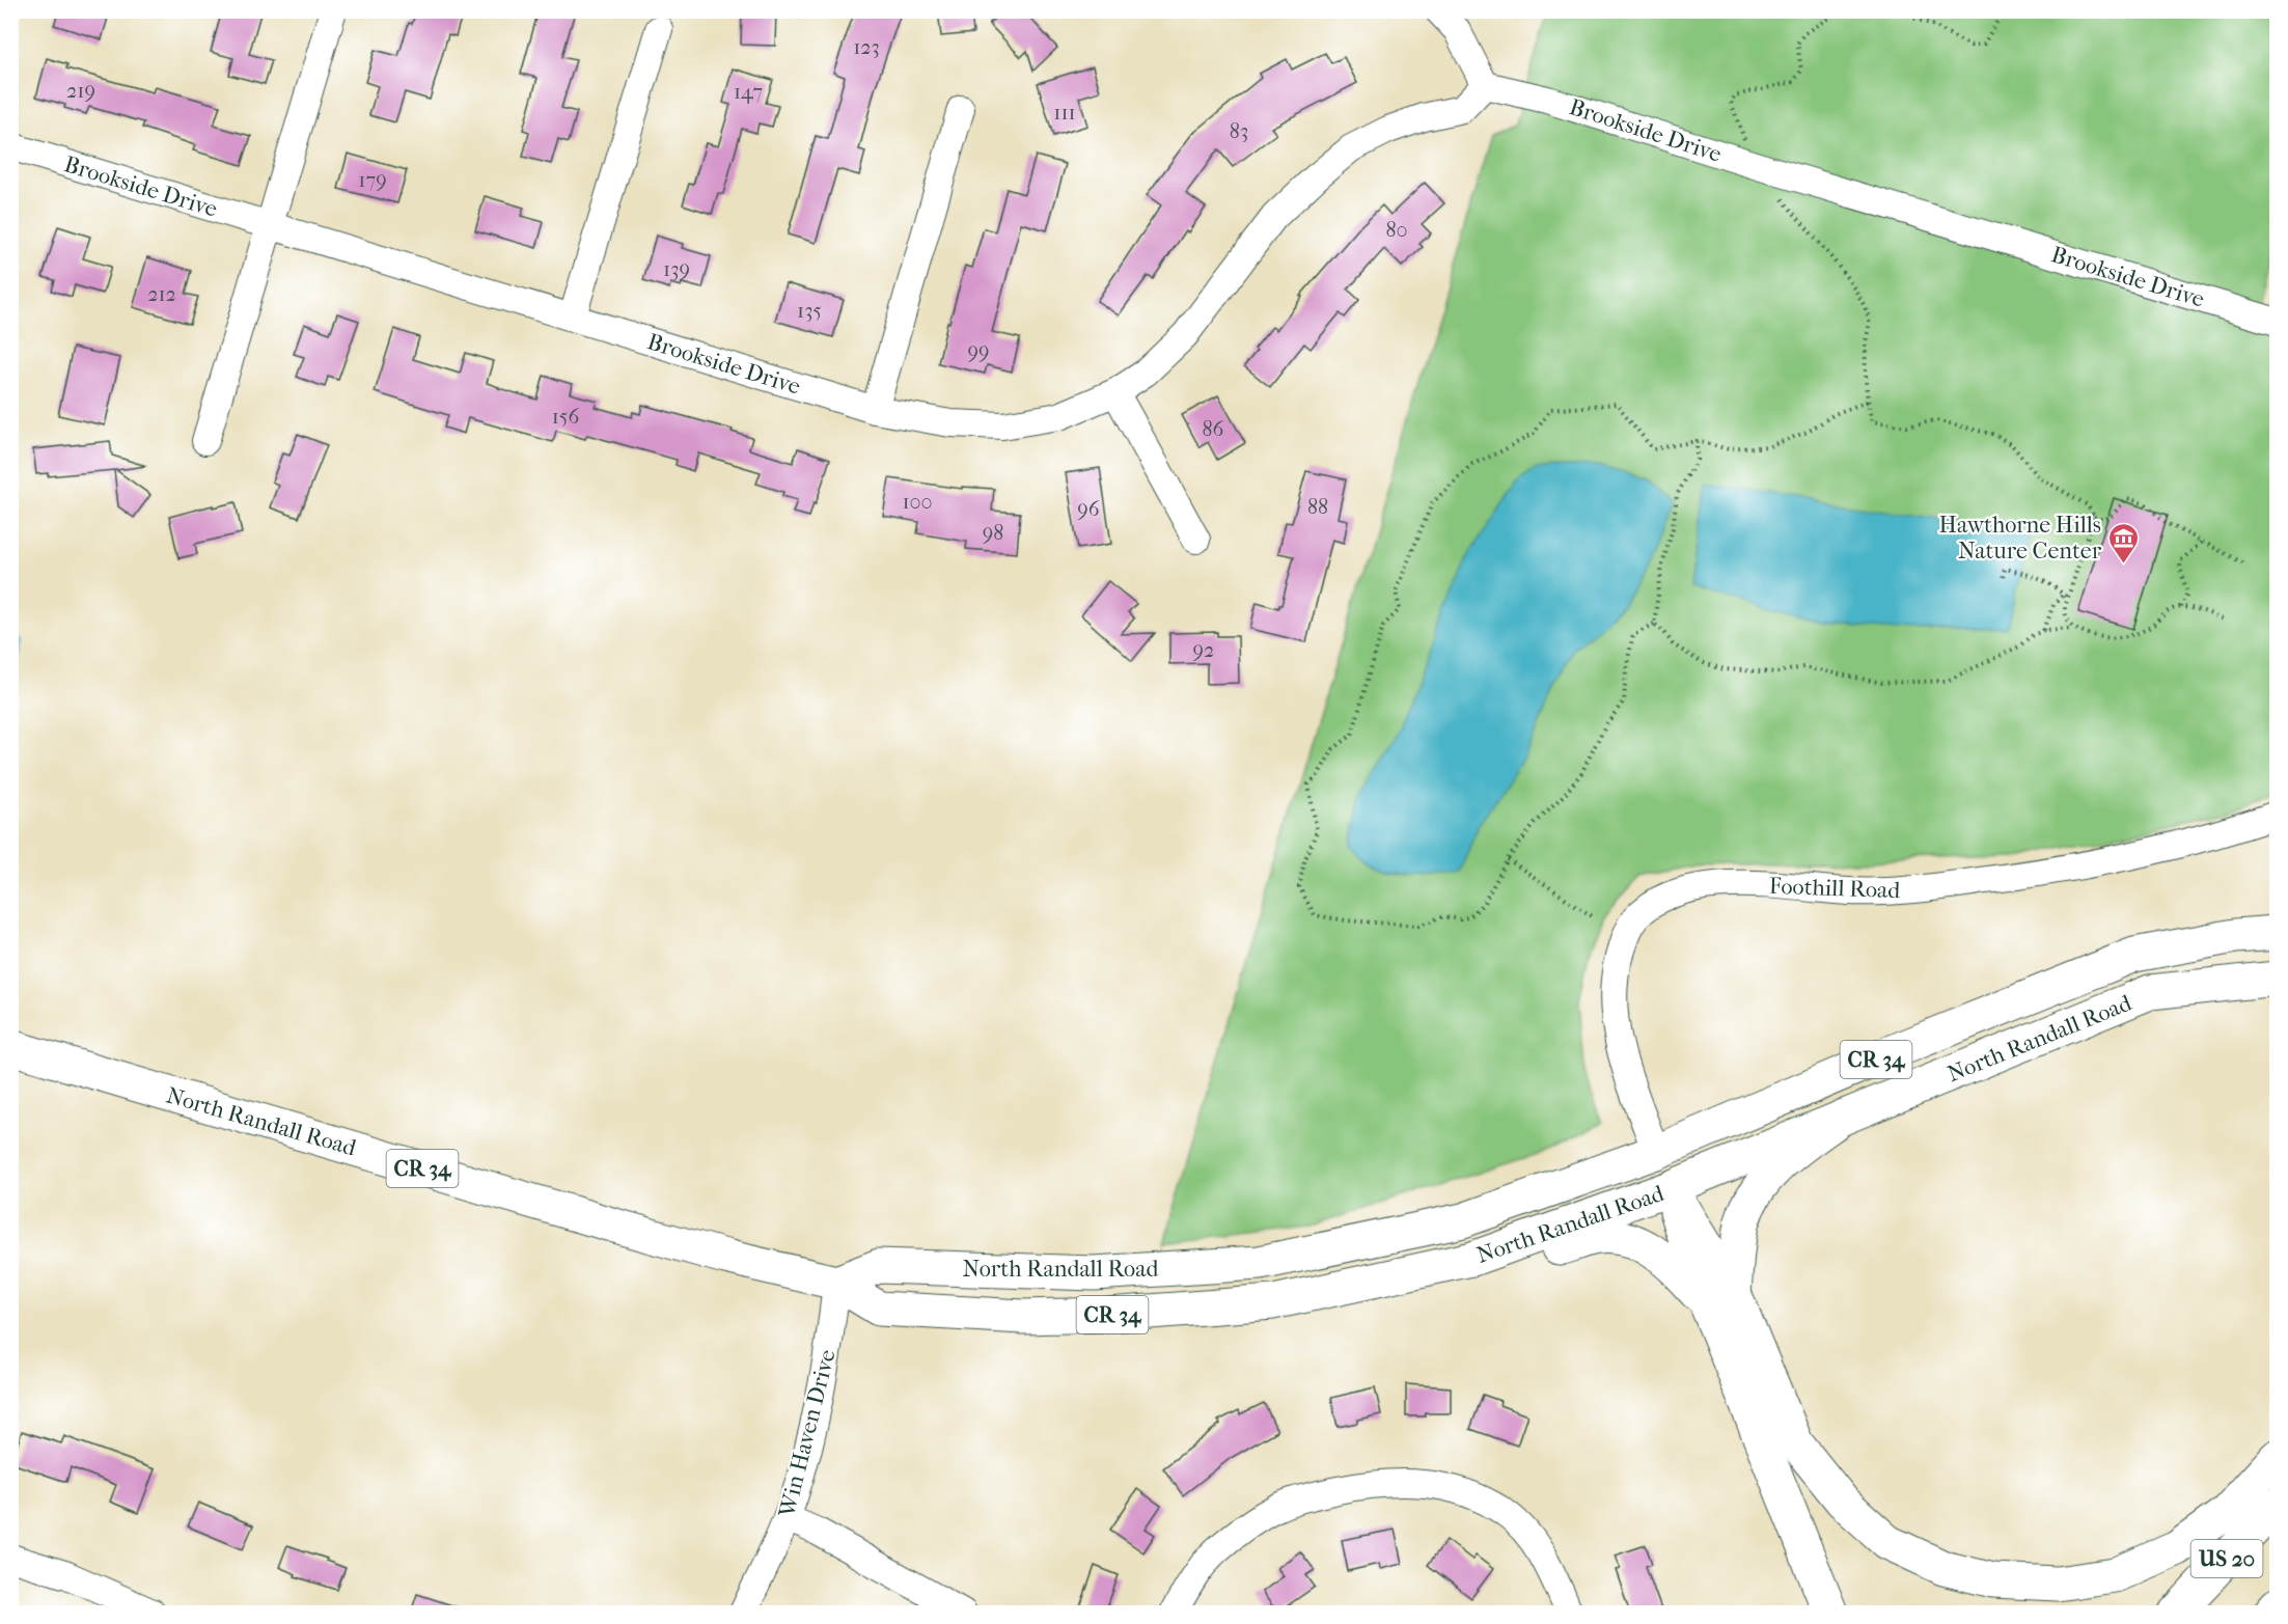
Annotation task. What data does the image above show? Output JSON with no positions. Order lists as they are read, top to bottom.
{
  "streets": {
    "main road": ["North Randall Road", "CR 34", "US 20"],
    "street": ["Brookside Drive", "Foothill Road", "Win Haven Drive"]
  },
  "crossings": [
    ["Foothill Road", "North Randall Road"],
    ["North Randall Road", "Win Haven Drive"]
  ],
  "places": {
    "museum": ["Hawthorne Hills Nature Center"]
  },
  "house_numbers": [
    "123",
    "219",
    "147",
    "111",
    "83",
    "179",
    "80",
    "139",
    "212",
    "135",
    "99",
    "156",
    "86",
    "100",
    "88",
    "96",
    "98",
    "92"
  ]
}
